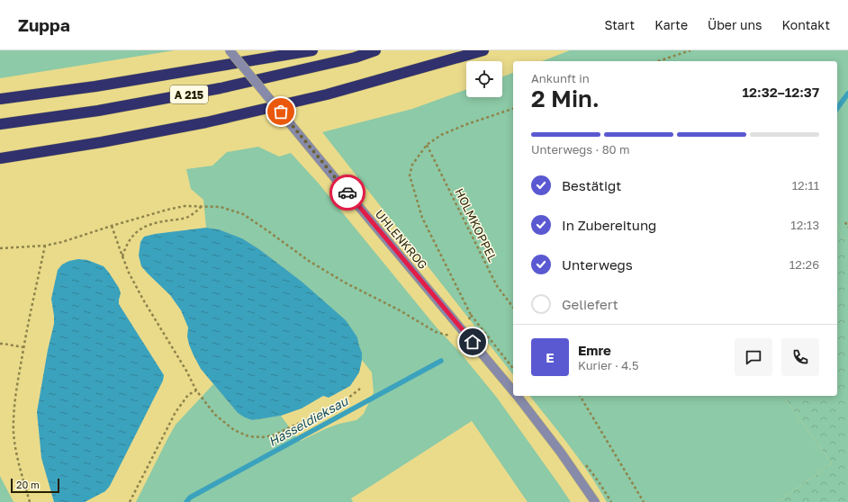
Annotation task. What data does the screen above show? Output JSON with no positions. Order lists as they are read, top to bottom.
{
  "streets": {
    "highway": ["A 215"],
    "street": ["UHLENKROG"],
    "path": ["HOLMKOPPEL"]
  },
  "water": ["Hasseldieksau"],
  "scale_bar": "20 m",
  "page": {
    "header": "Zuppa",
    "nav": [
      "Start",
      "Karte",
      "Über uns",
      "Kontakt"
    ],
    "heading": ["2 Min.", "Ankunft in", "12:32–12:37"],
    "panel": ["Emre", "Kurier · 4.5"],
    "bar": "Unterwegs · 80 m",
    "list": [
      ["Bestätigt", "12:11"],
      ["In Zubereitung", "12:13"],
      ["Unterwegs", "12:26"],
      "Geliefert"
    ],
    "round": "E",
    "scale": "20 m"
  }
}
